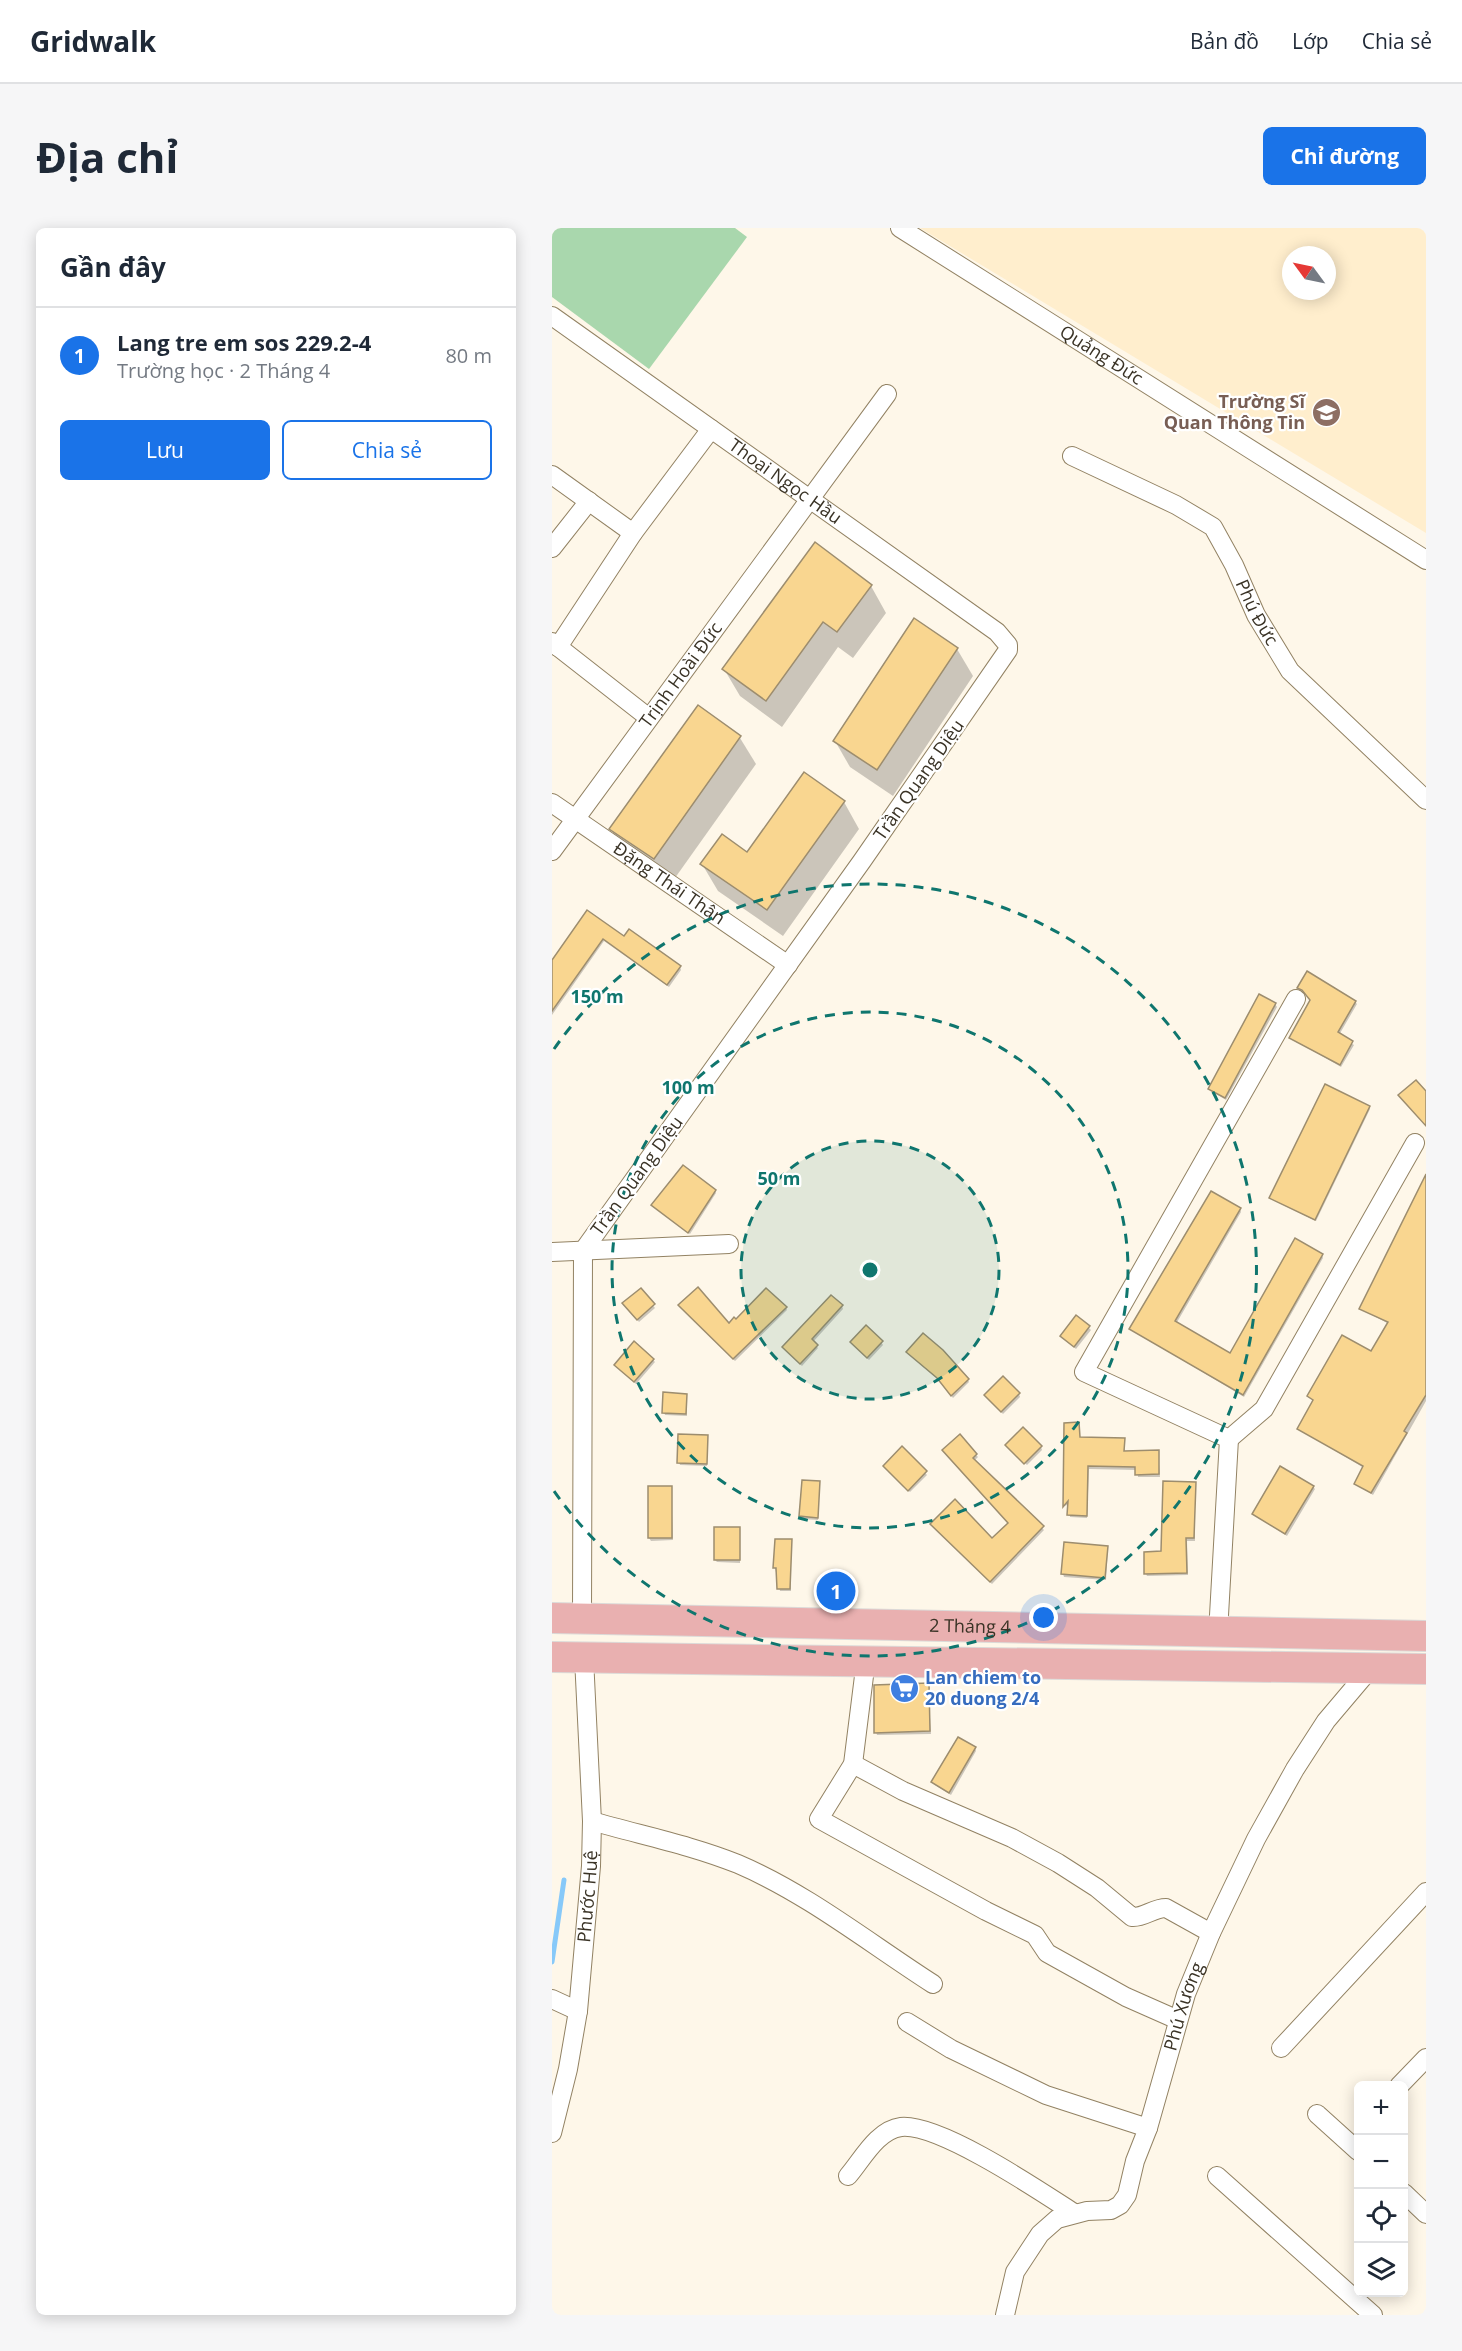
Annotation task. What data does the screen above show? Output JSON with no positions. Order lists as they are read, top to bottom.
{
  "streets": {
    "main road": ["2 Tháng 4"],
    "street": [
      "Quảng Đức",
      "Thoại Ngọc Hầu",
      "Phú Đức",
      "Trịnh Hoài Đức",
      "Trần Quang Diệu",
      "Đặng Thái Thân",
      "Phước Huệ",
      "Phú Xương"
    ]
  },
  "crossings": [
    ["Thoại Ngọc Hầu", "Trịnh Hoài Đức"],
    ["Thoại Ngọc Hầu", "Trần Quang Diệu"],
    ["Trịnh Hoài Đức", "Đặng Thái Thân"],
    ["Trần Quang Diệu", "Đặng Thái Thân"],
    ["Trần Quang Diệu", "2 Tháng 4"],
    ["2 Tháng 4", "Phước Huệ"],
    ["2 Tháng 4", "Phú Xương"]
  ],
  "places": {
    "school or university": ["Trường Sĩ Quan Thông Tin"],
    "supermarket": ["Lan chiem to 20 duong 2/4"]
  },
  "north": "top left",
  "page": {
    "header": "Gridwalk",
    "nav": ["Bản đồ", "Lớp", "Chia sẻ"],
    "buttons": [
      "Chỉ đường",
      ["Lưu", "Chia sẻ"]
    ],
    "title": "Địa chỉ",
    "heading": "Gần đây",
    "list": [
      {
        "mark": "1",
        "name": "Lang tre em sos 229.2-4",
        "note": "Trường học · 2 Tháng 4",
        "value": "80 m"
      }
    ],
    "pins": "1",
    "map_buttons": ["+", "−"]
  },
  "rings": ["150 m", "100 m", "50 m"]
}
